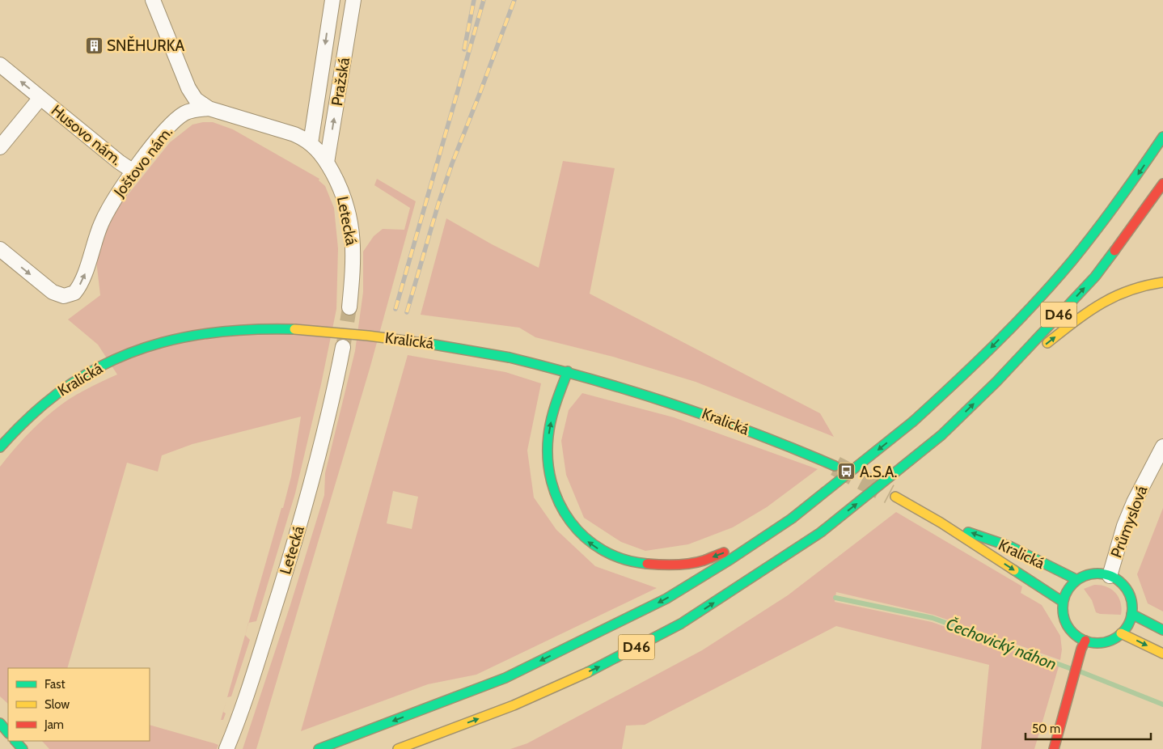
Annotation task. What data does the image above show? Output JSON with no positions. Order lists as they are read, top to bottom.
{
  "streets": {
    "main road": ["D46", "Kralická"],
    "street": [
      "Pražská",
      "Husovo nám.",
      "Joštovo nám.",
      "Letecká",
      "Průmyslová"
    ]
  },
  "crossings": [
    ["Pražská", "Joštovo nám."],
    ["Pražská", "Letecká"],
    ["Husovo nám.", "Joštovo nám."],
    ["Joštovo nám.", "Letecká"],
    ["Kralická", "Průmyslová"]
  ],
  "water": ["Čechovický náhon"],
  "places": {
    "building": ["SNĚHURKA"],
    "bus stop": ["A.S.A."]
  },
  "legend": ["Fast", "Slow", "Jam"],
  "scale_bar": "50 m"
}
